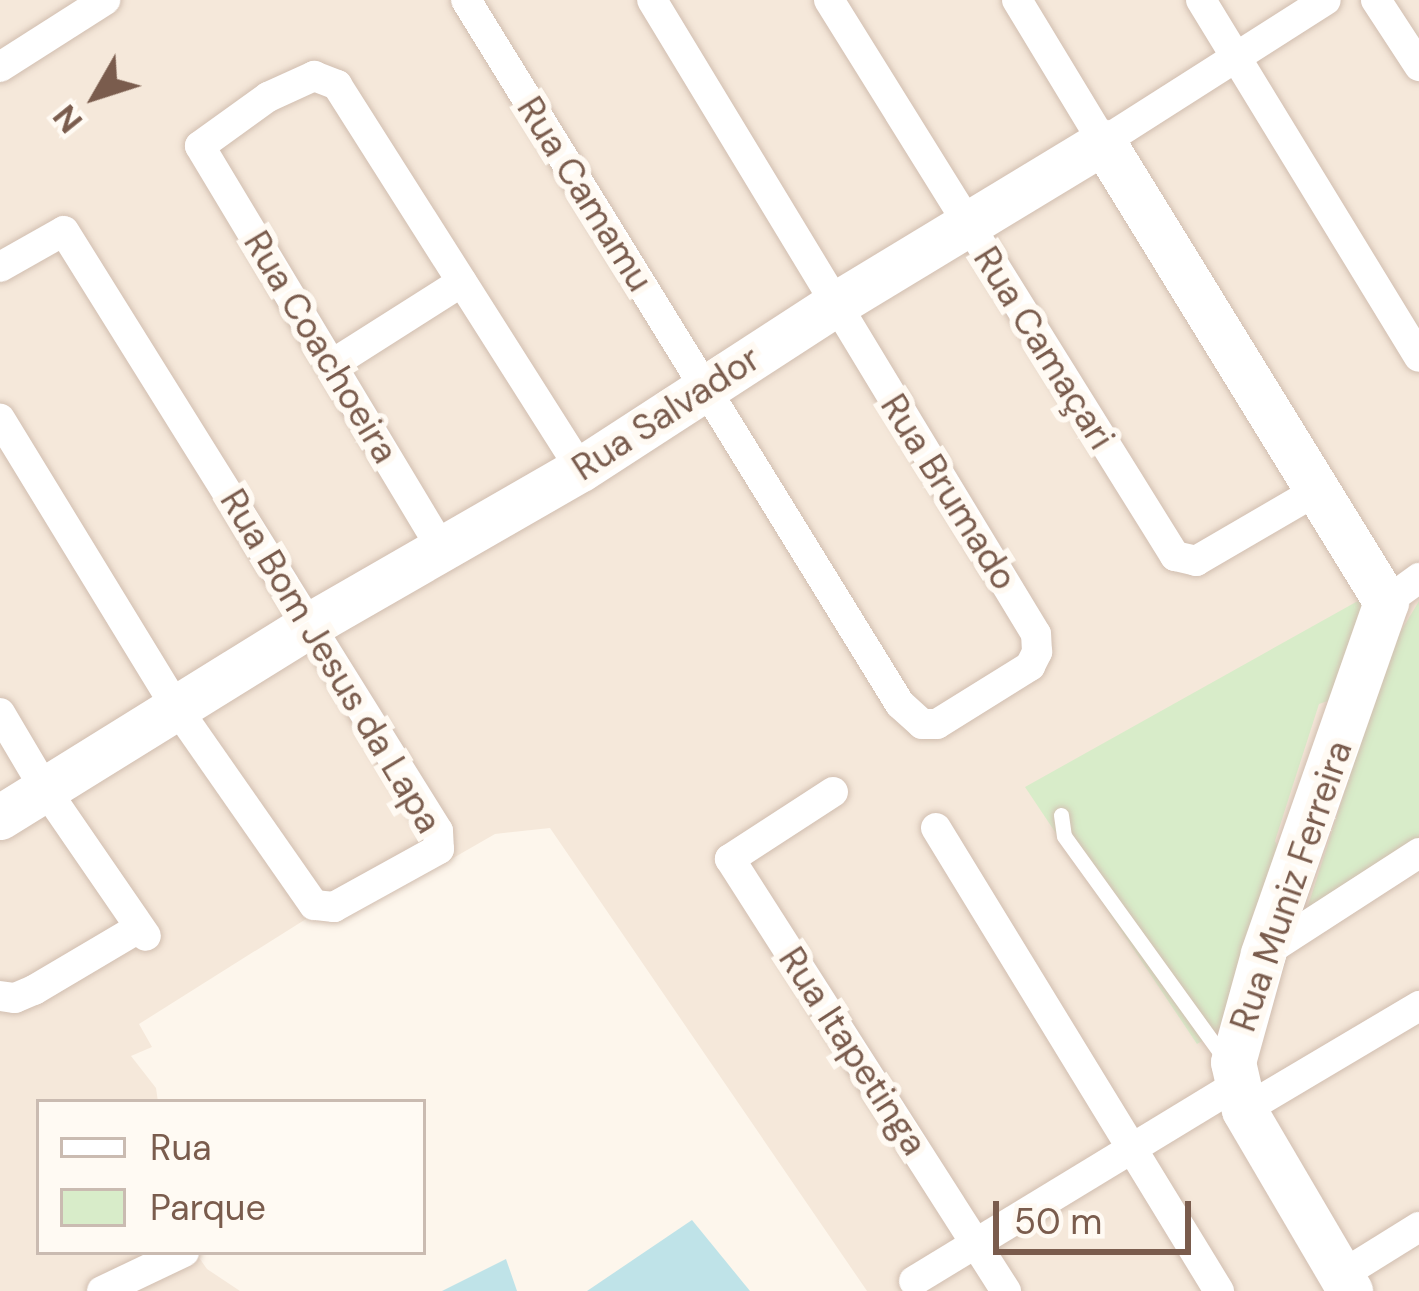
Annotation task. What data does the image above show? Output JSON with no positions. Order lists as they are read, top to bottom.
{
  "streets": {
    "street": [
      "Rua Camamu",
      "Rua Coachoeira",
      "Rua Camaçari",
      "Rua Salvador",
      "Rua Brumado",
      "Rua Bom Jesus da Lapa",
      "Rua Muniz Ferreira",
      "Rua Itapetinga"
    ]
  },
  "crossings": [
    ["Rua Camamu", "Rua Salvador"],
    ["Rua Camamu", "Rua Brumado"],
    ["Rua Coachoeira", "Rua Salvador"],
    ["Rua Camaçari", "Rua Salvador"],
    ["Rua Camaçari", "Rua Muniz Ferreira"],
    ["Rua Salvador", "Rua Brumado"],
    ["Rua Salvador", "Rua Bom Jesus da Lapa"],
    ["Rua Salvador", "Rua Muniz Ferreira"]
  ],
  "legend": ["Rua", "Parque"],
  "scale_bar": "50 m",
  "north": "bottom left"
}
